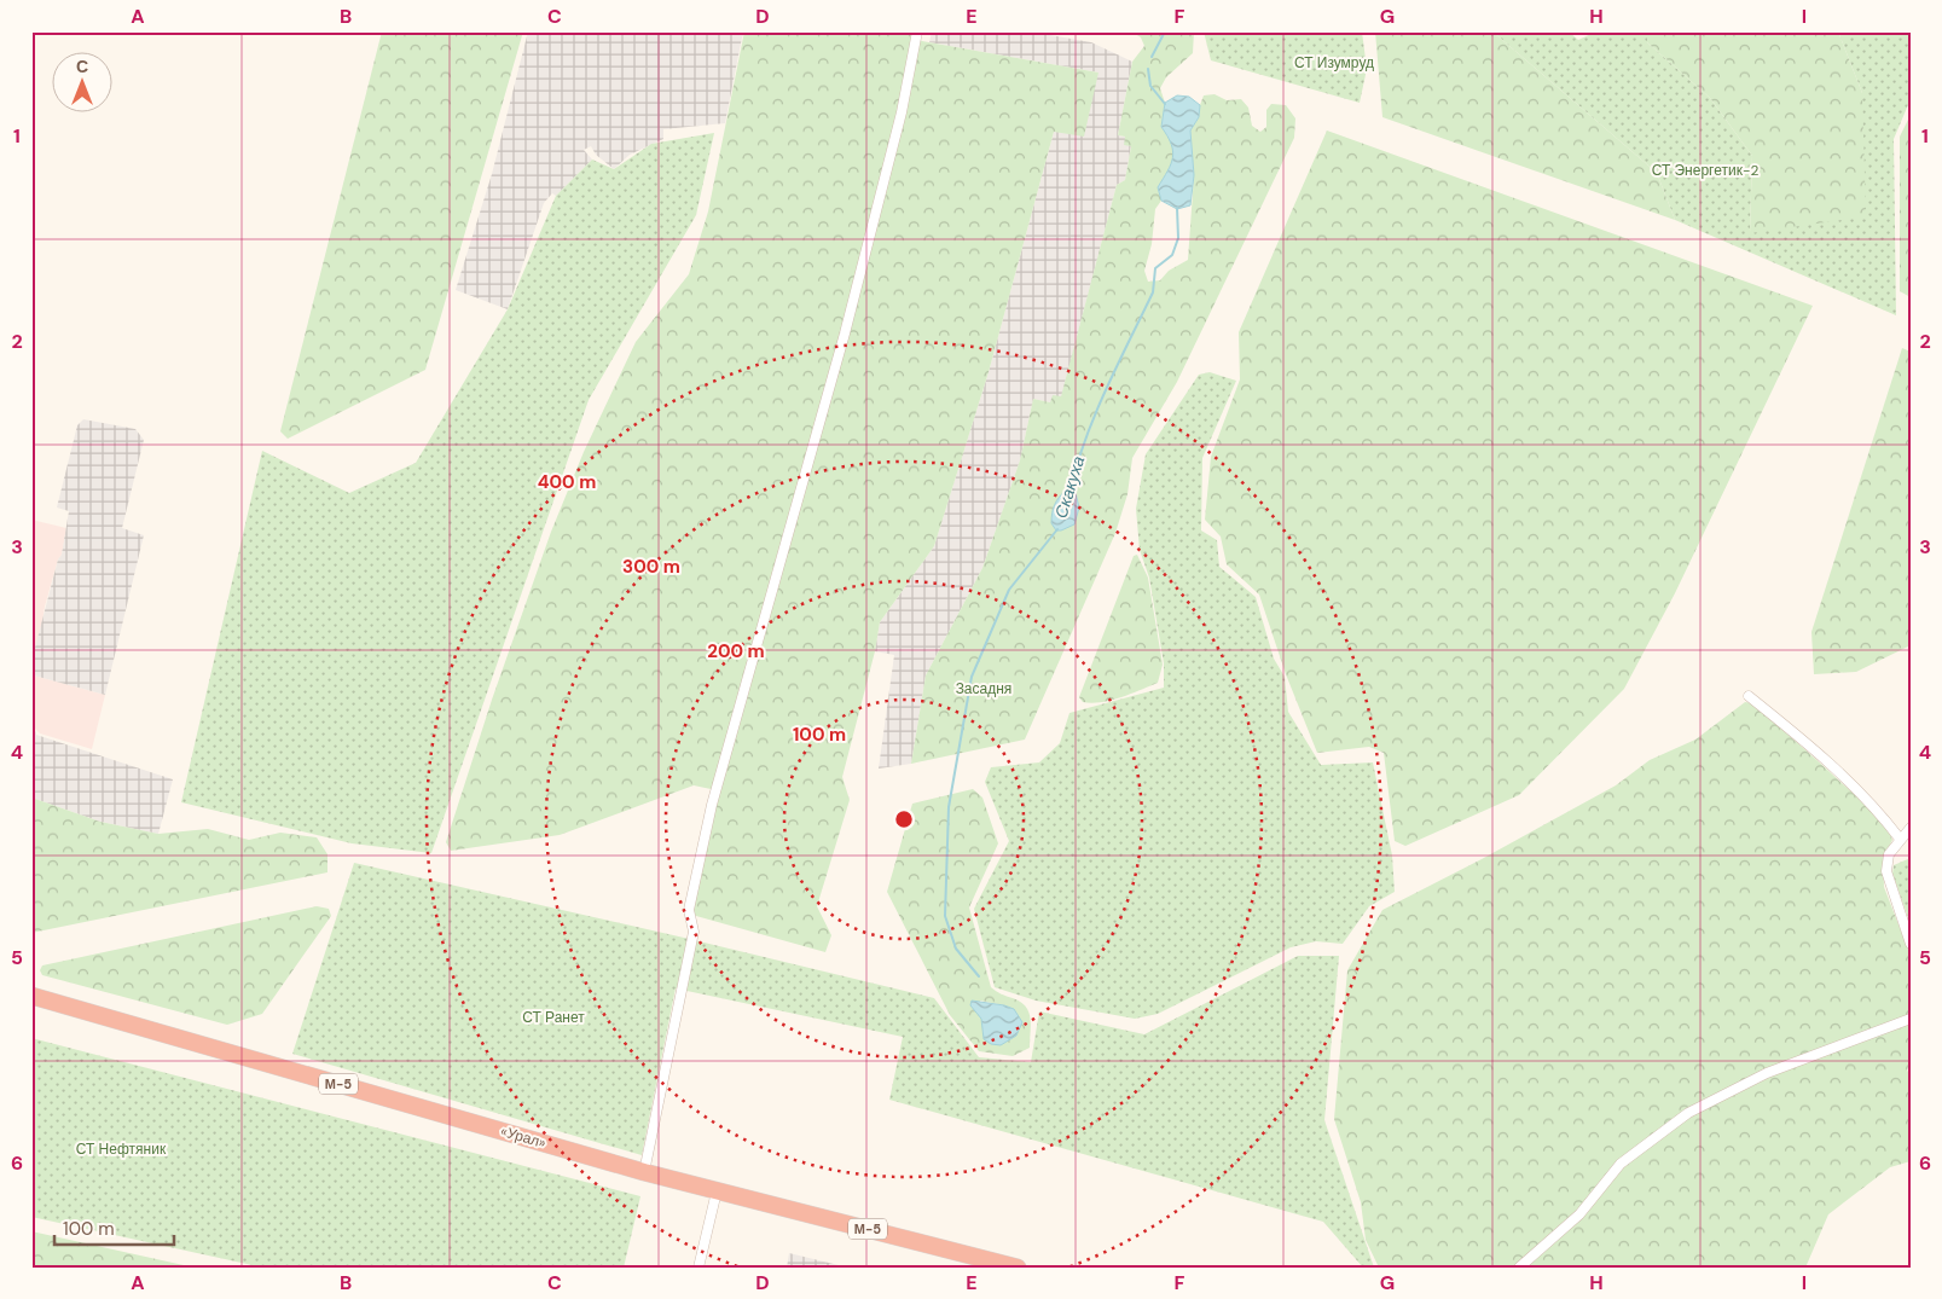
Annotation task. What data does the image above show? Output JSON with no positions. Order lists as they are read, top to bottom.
{
  "streets": {
    "highway": ["М-5", "«Урал»"]
  },
  "water": ["Скакуха"],
  "parks": [
    "СТ Изумруд",
    "СТ Энергетик-2",
    "Засадня",
    "СТ Ранет",
    "СТ Нефтяник"
  ],
  "scale_bar": "100 m",
  "north": "top",
  "grid": {
    "columns": [
      "A",
      "B",
      "C",
      "D",
      "E",
      "F",
      "G",
      "H",
      "I"
    ],
    "rows": [
      "1",
      "2",
      "3",
      "4",
      "5",
      "6"
    ]
  },
  "rings": [
    "400 m",
    "300 m",
    "200 m",
    "100 m"
  ]
}
